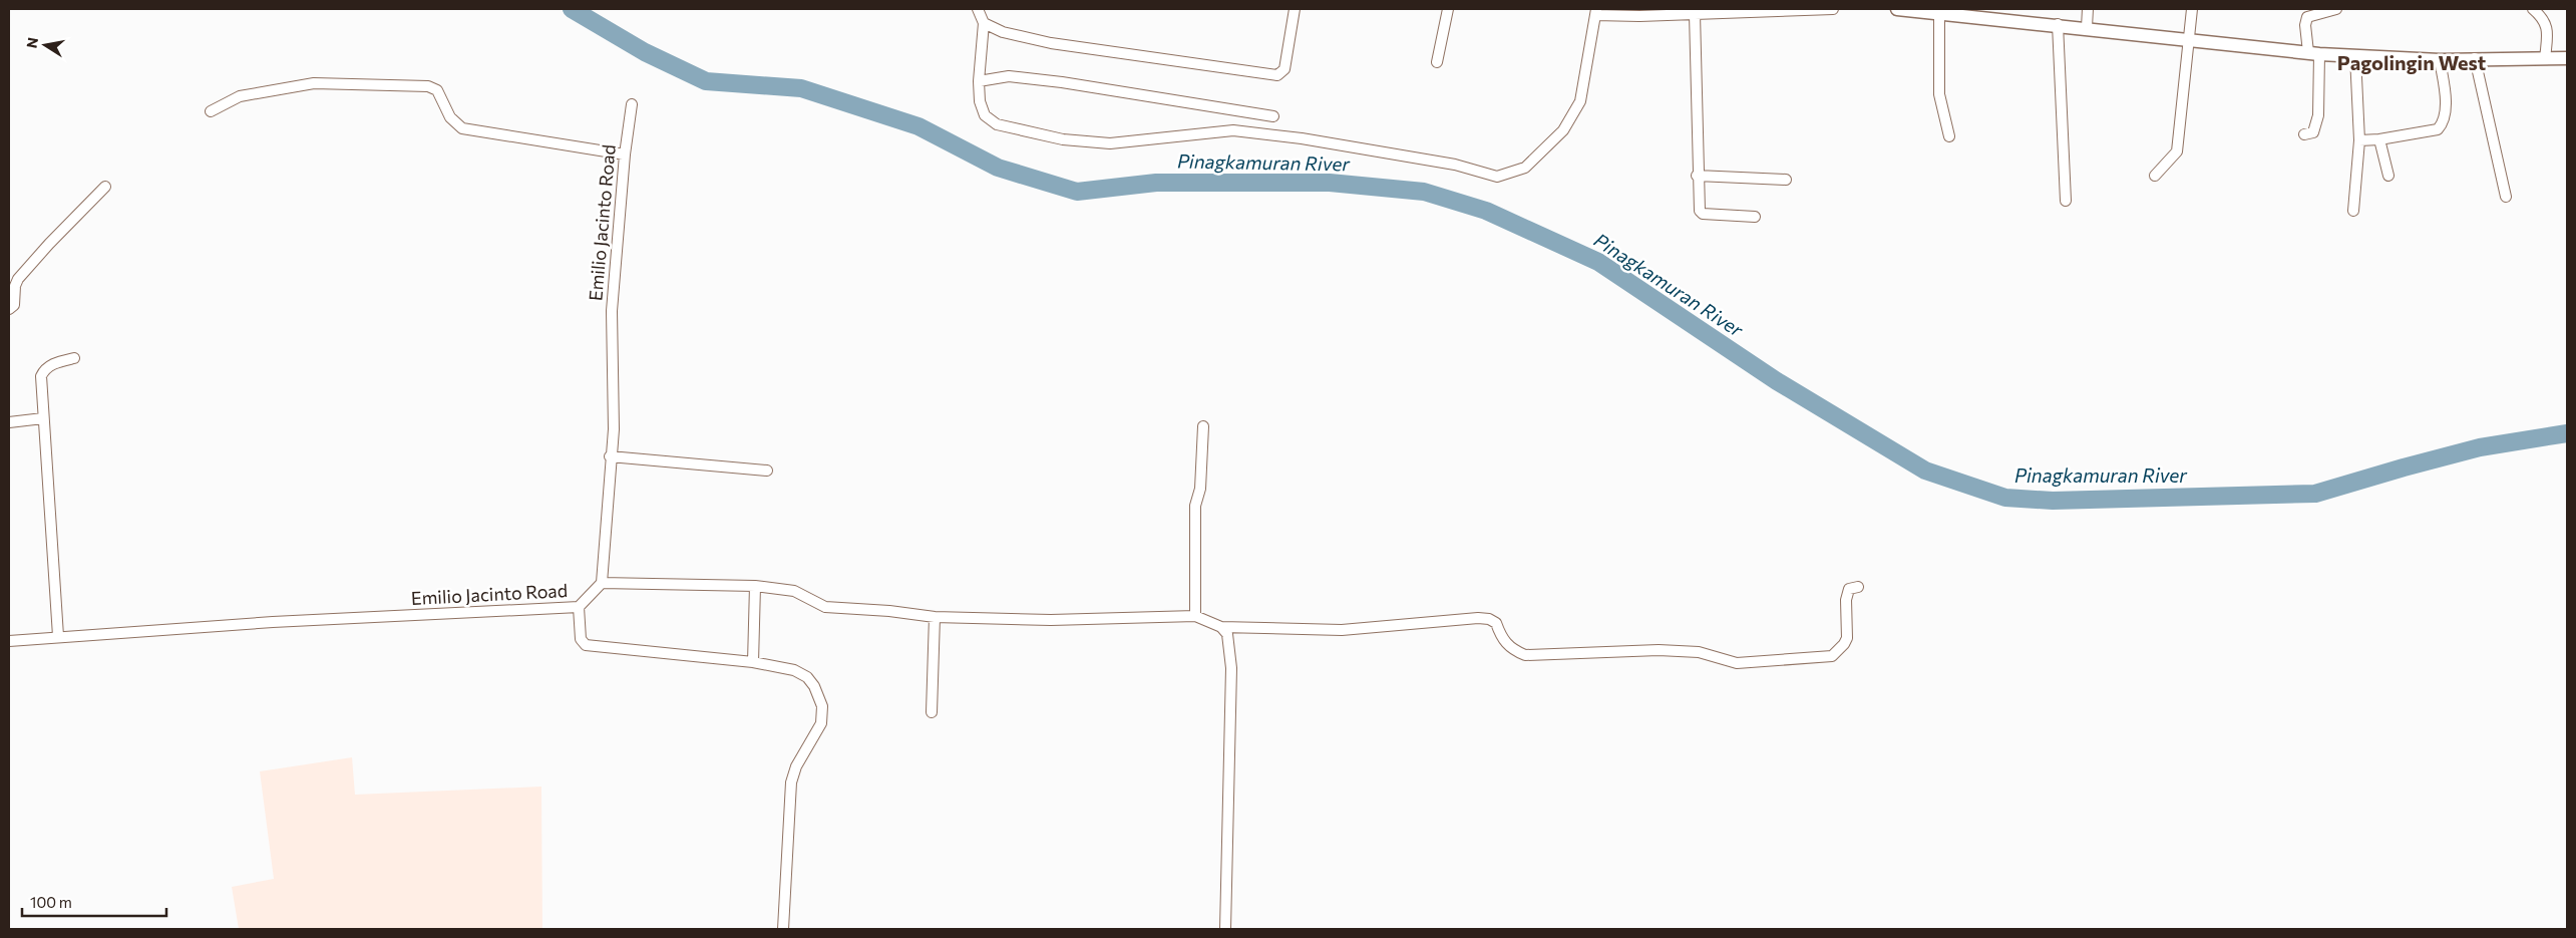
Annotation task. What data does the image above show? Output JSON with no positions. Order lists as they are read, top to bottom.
{
  "streets": {
    "street": ["Emilio Jacinto Road"]
  },
  "districts": ["Pagolingin West"],
  "water": ["Pinagkamuran River"],
  "scale_bar": "100 m",
  "north": "left"
}
